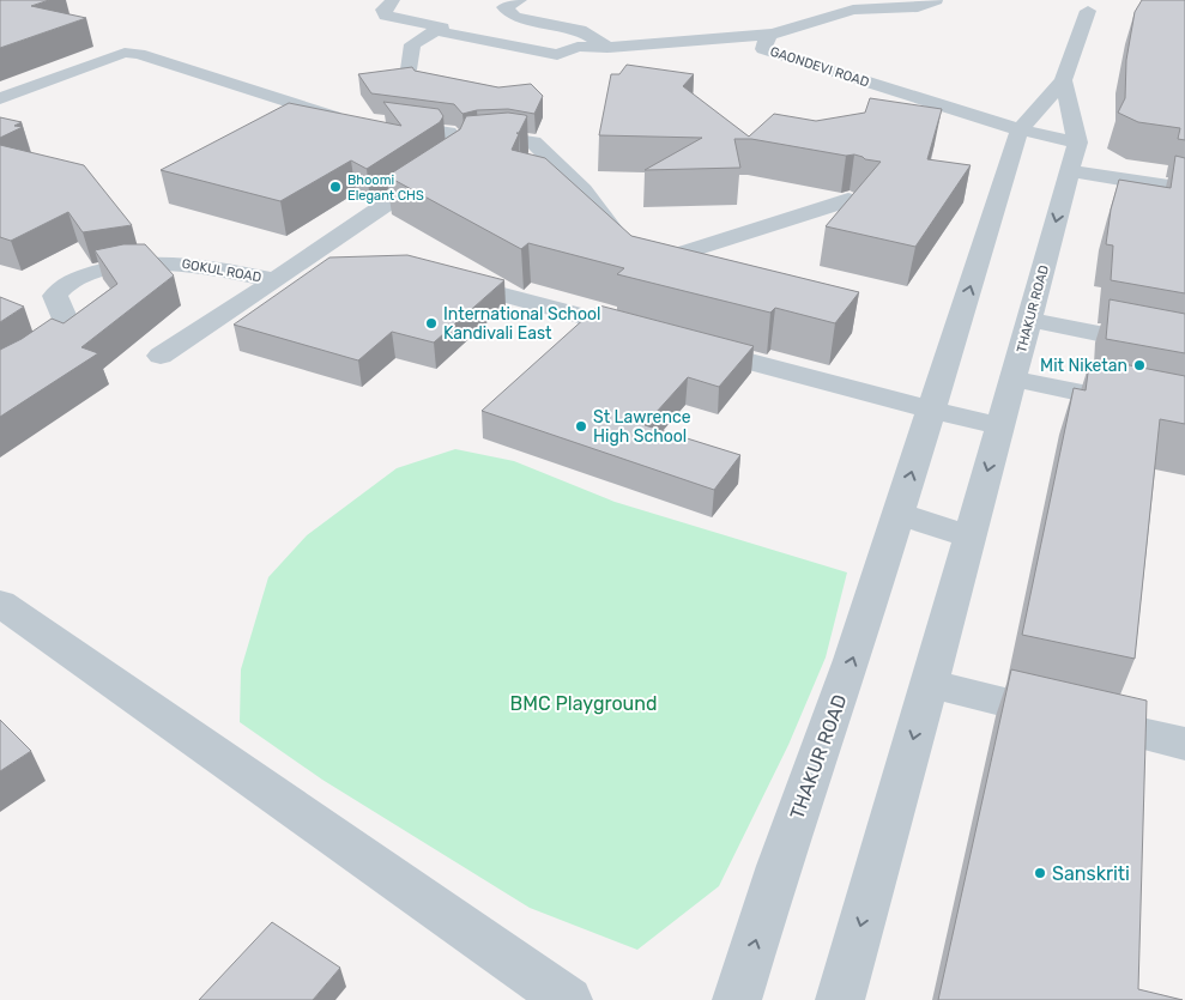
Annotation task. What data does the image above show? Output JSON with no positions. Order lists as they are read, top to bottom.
{
  "streets": {
    "street": ["GAONDEVI ROAD", "GOKUL ROAD", "THAKUR ROAD"]
  },
  "crossings": [
    ["GAONDEVI ROAD", "THAKUR ROAD"]
  ],
  "parks": ["BMC Playground"],
  "places": [
    "Bhoomi Elegant CHS",
    "International School Kandivali East",
    "Mit Niketan",
    "St Lawrence High School",
    "Sanskriti"
  ]
}
